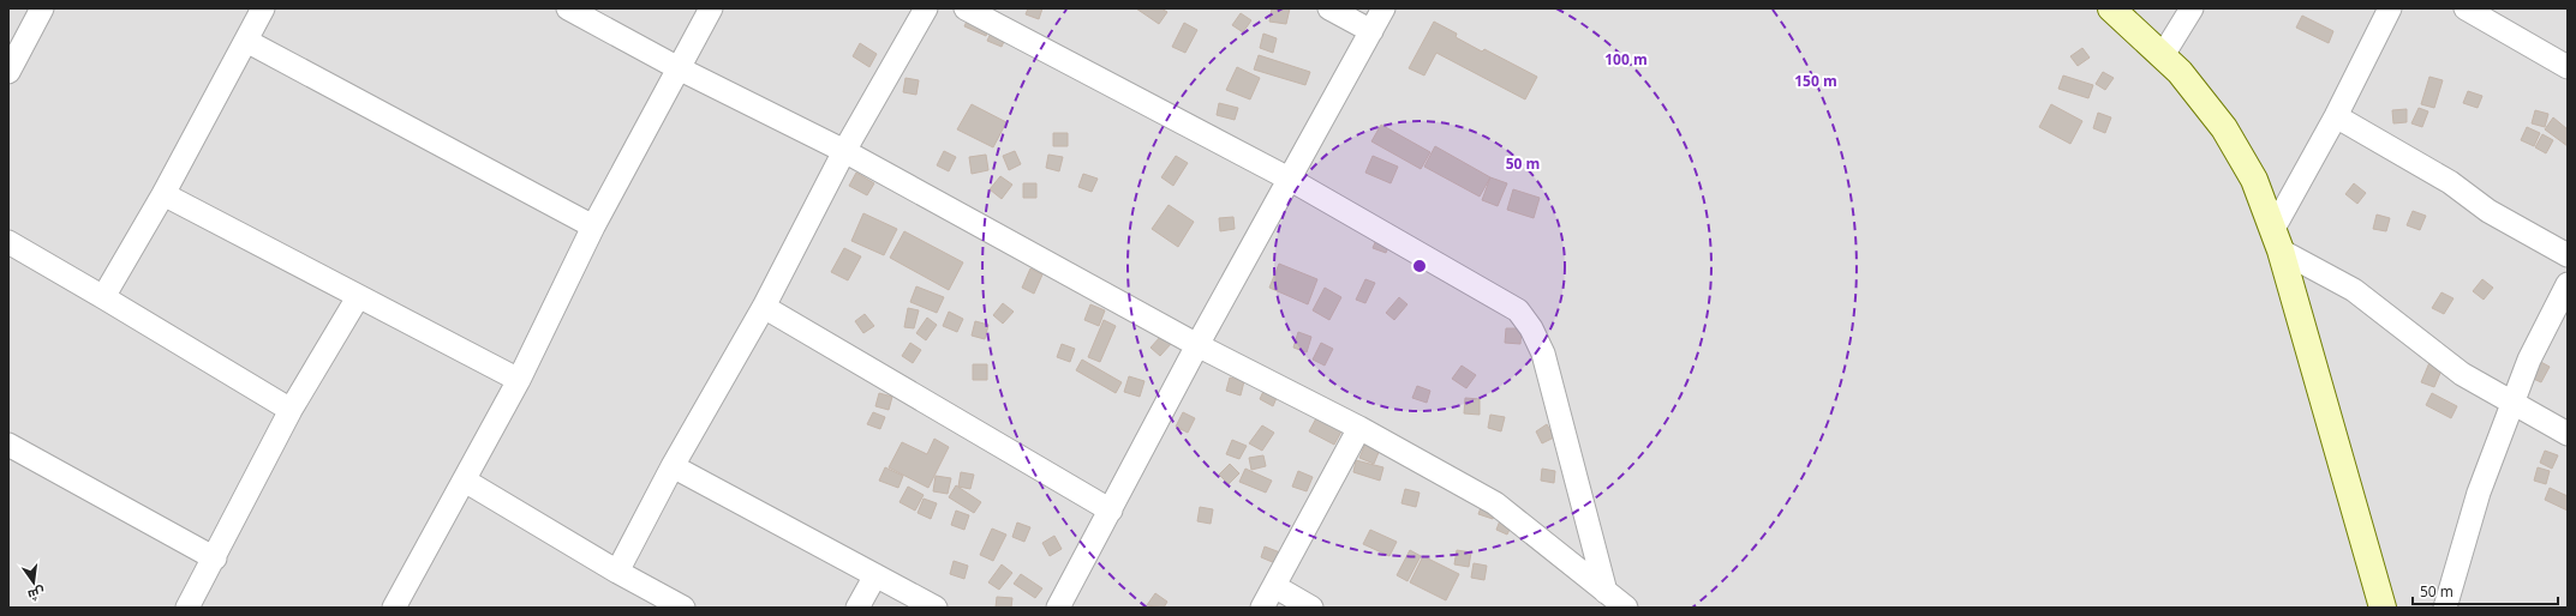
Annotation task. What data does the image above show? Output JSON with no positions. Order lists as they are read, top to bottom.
{
  "scale_bar": "50 m",
  "north": "bottom",
  "rings": ["100 m", "150 m", "50 m"]
}
